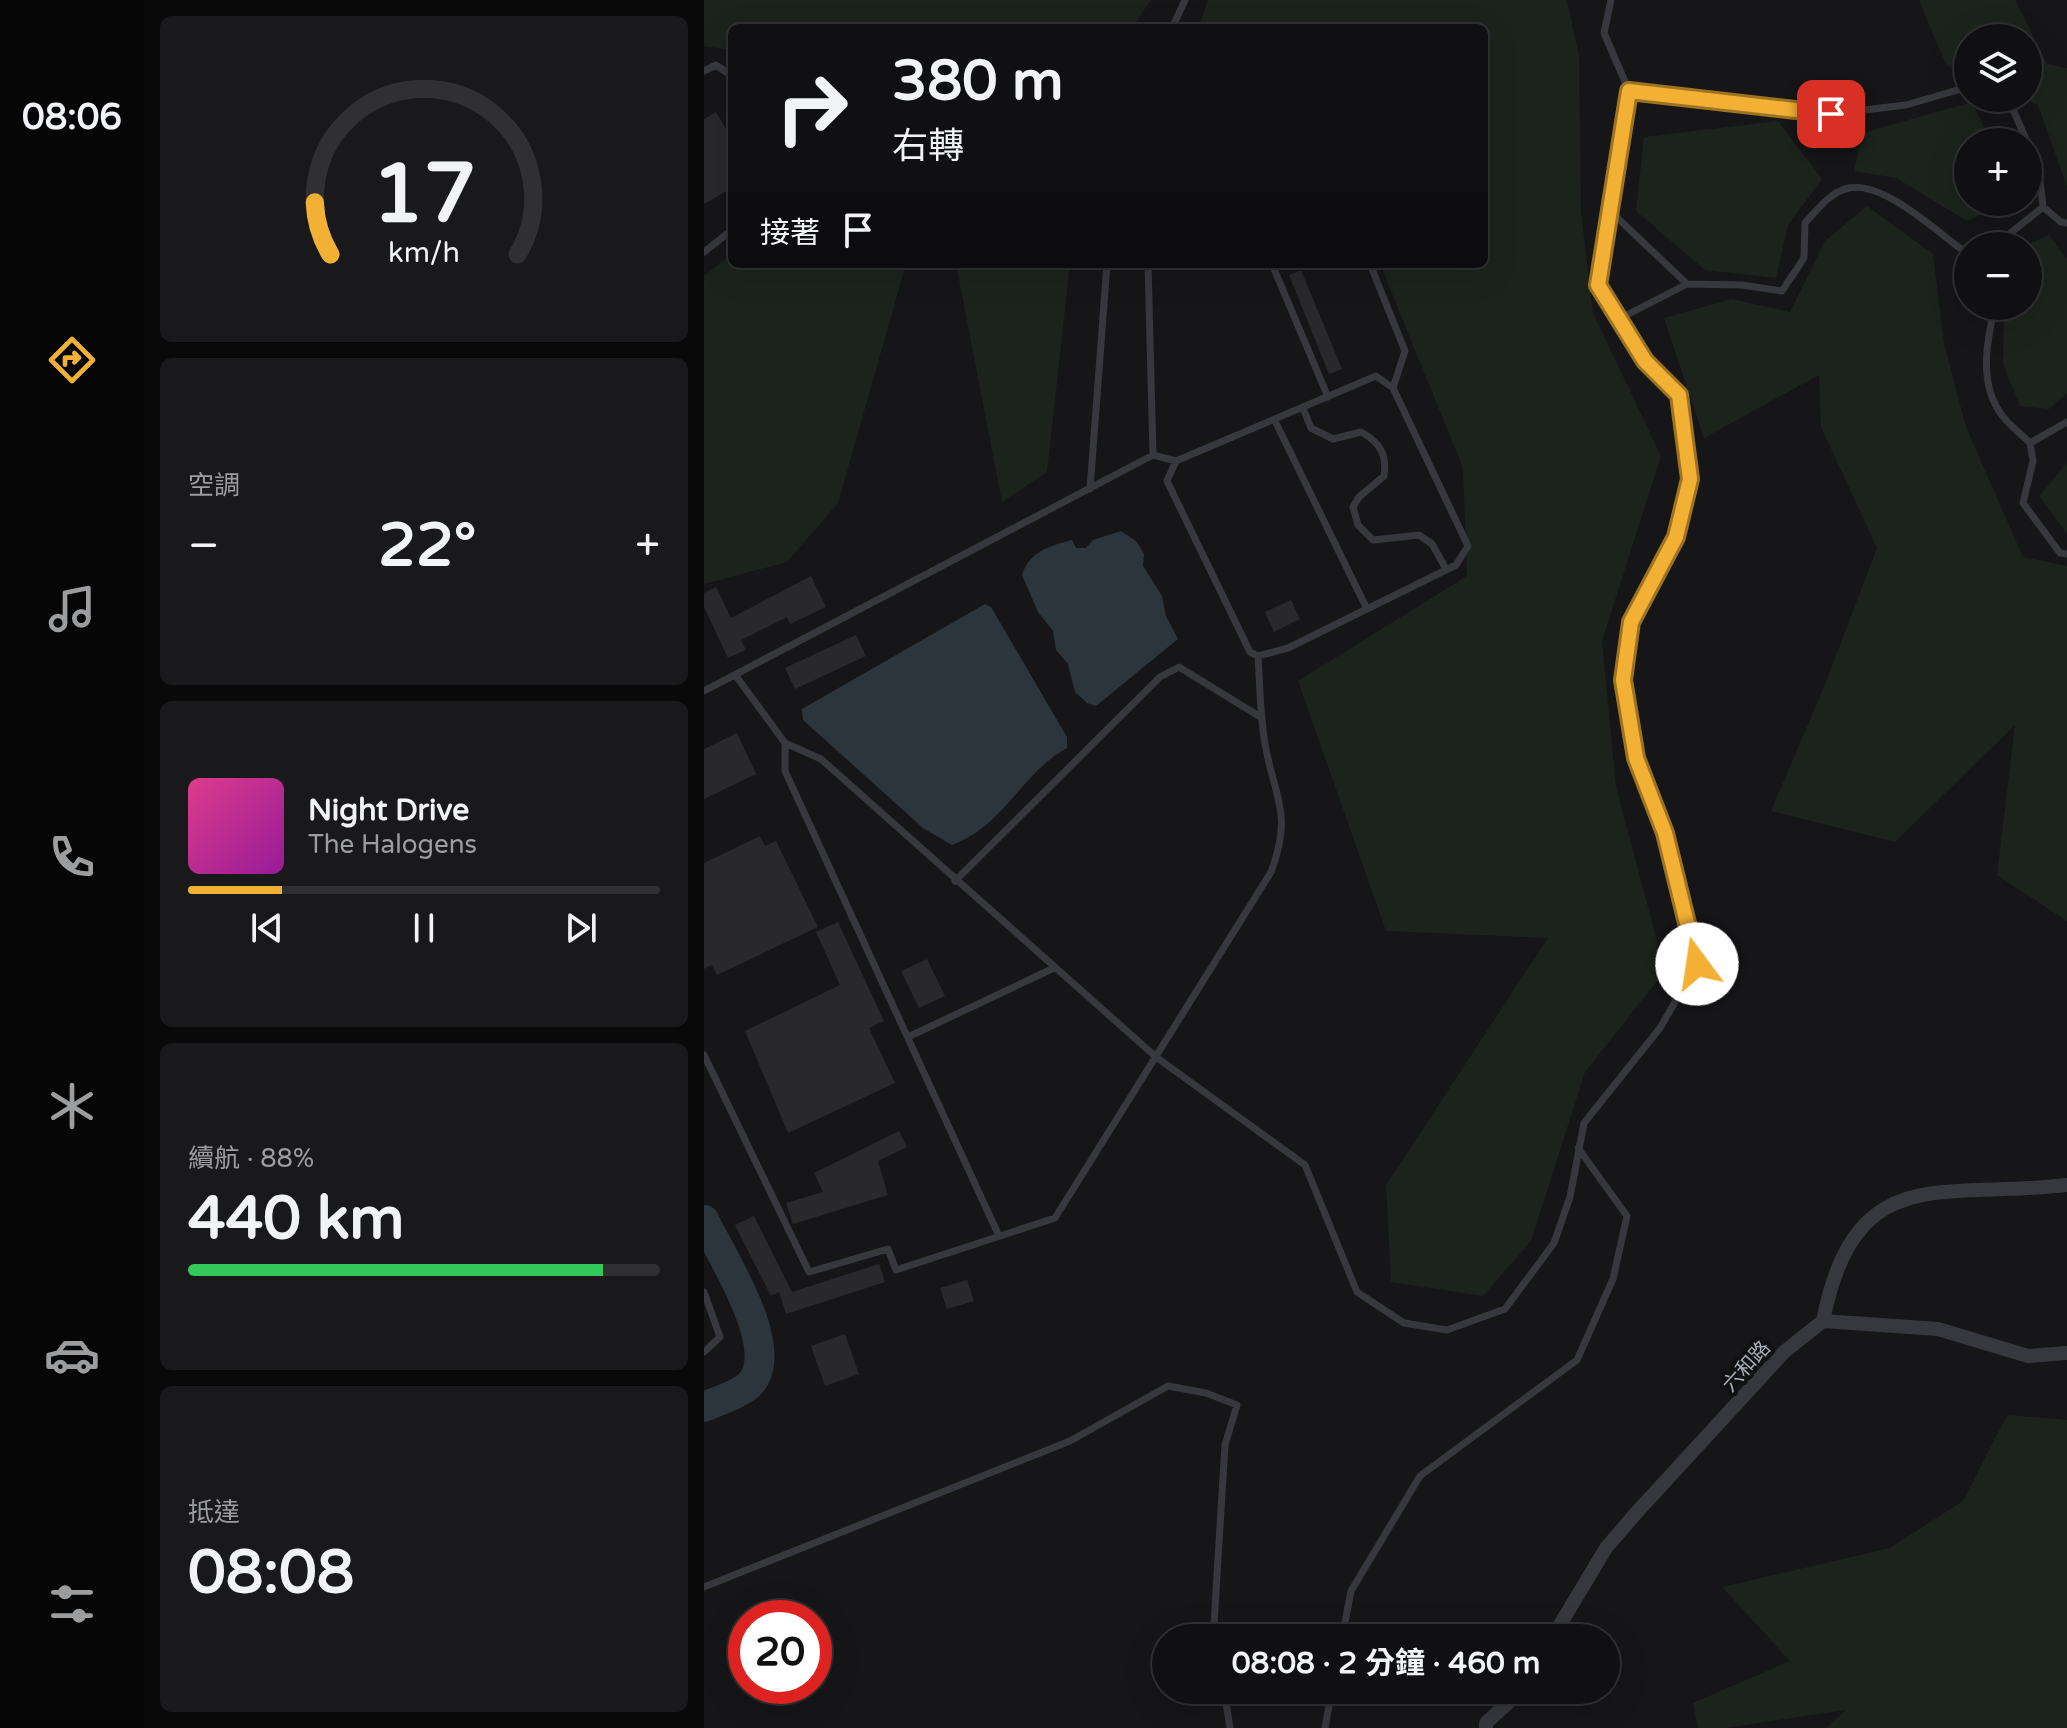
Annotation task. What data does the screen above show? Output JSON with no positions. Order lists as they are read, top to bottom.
{
  "streets": {
    "street": ["六和路"]
  },
  "page": {
    "tabs": "08:06",
    "map_buttons": ["+", "−"],
    "turn": ["380 m", "右轉"],
    "then": "接著",
    "tile": [
      "空調",
      ["續航 · 88%", "440 km"],
      ["抵達", "08:08"]
    ],
    "heat": ["−", "22°", "+"],
    "song": ["Night Drive", "The Halogens"],
    "limit": "20",
    "trip": "08:08 · 2 分鐘 · 460 m",
    "gauge": ["17", "km/h"]
  }
}
